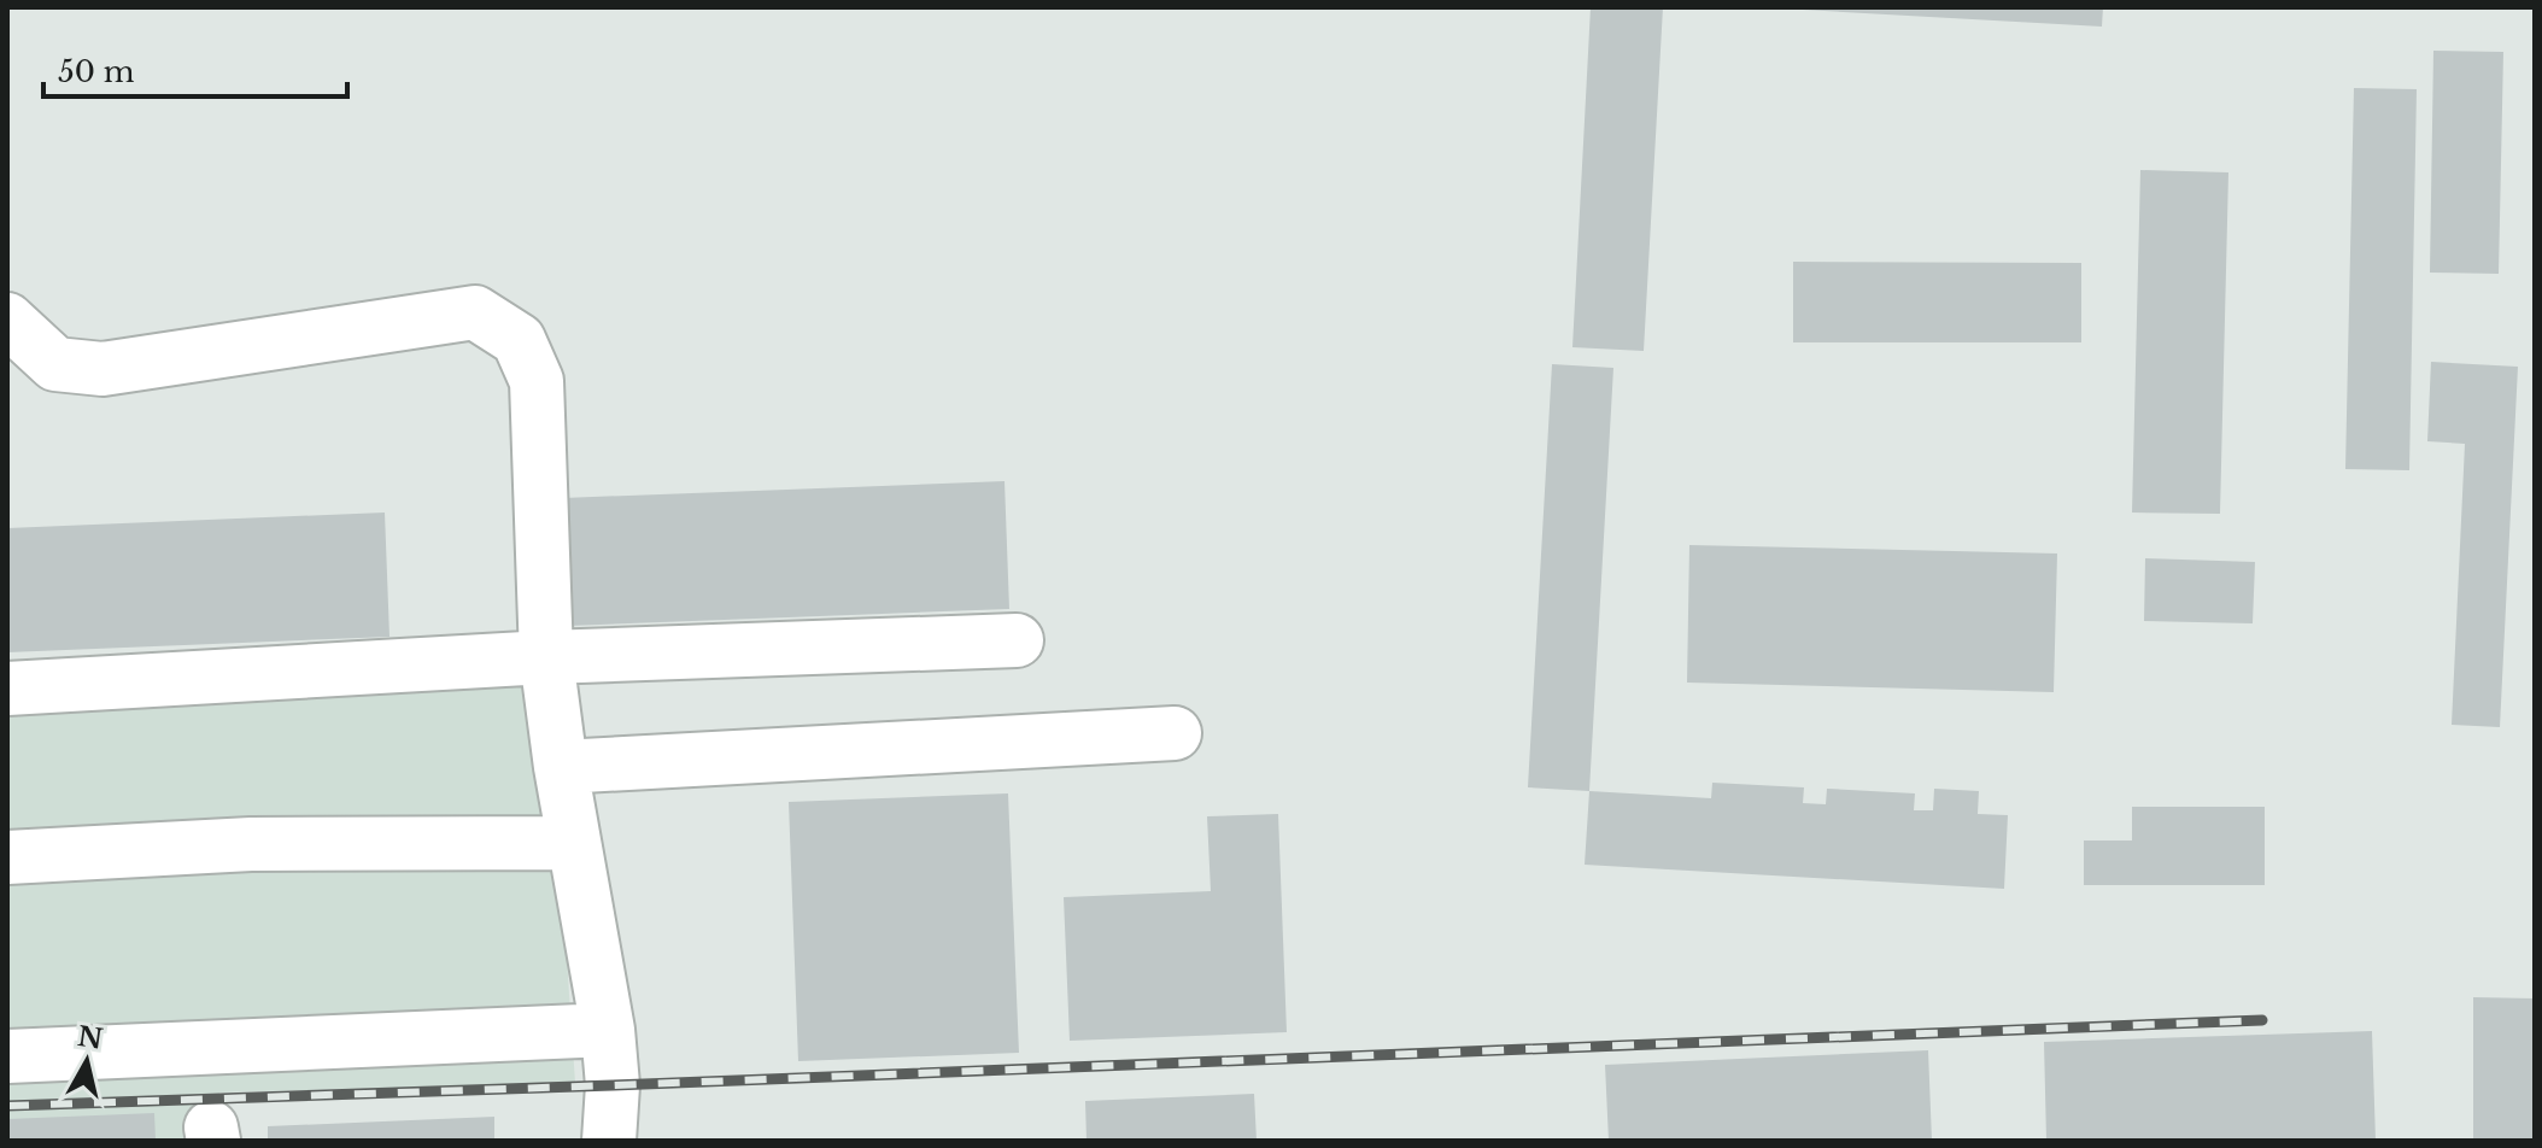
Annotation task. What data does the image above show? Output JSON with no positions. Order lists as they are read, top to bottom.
{
  "scale_bar": "50 m",
  "north": "top"
}
